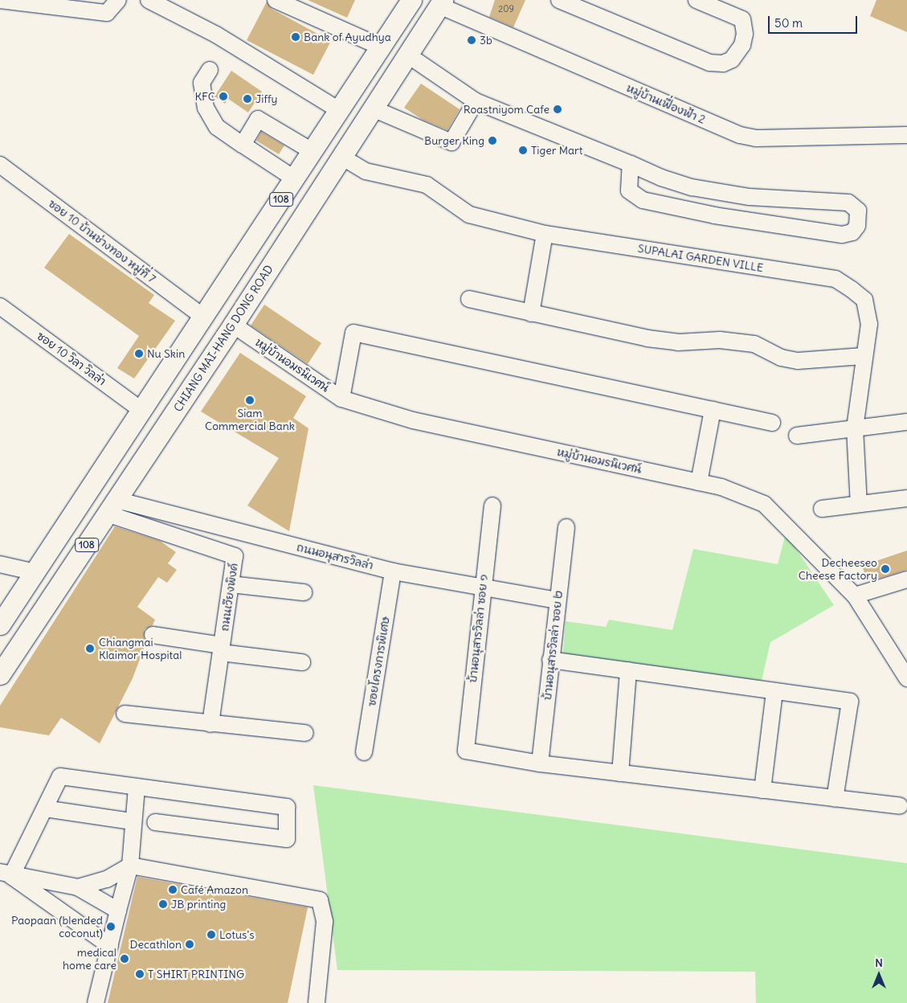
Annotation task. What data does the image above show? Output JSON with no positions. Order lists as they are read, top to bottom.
{
  "streets": {
    "main road": ["108", "CHIANG MAI-HANG DONG ROAD"],
    "street": [
      "หมู่บ้านเฟื่องฟ้า 2",
      "ซอย 10 บ้านช่างทอง หมู่ที่ 7",
      "SUPALAI GARDEN VILLE",
      "ซอย 10 วิลา วิลล่า",
      "หมู่บ้านอมรนิเวศน์",
      "ถนนอนุสารวิลล่า",
      "ถนนเวียงพิงค์",
      "บ้านอนุสารวิลล่า ซอย ๑",
      "บ้านอนุสารวิลล่า ซอย ๒",
      "ซอยโครงการพิเศษ"
    ]
  },
  "crossings": [
    ["หมู่บ้านเฟื่องฟ้า 2", "CHIANG MAI-HANG DONG ROAD"],
    ["108", "ซอย 10 บ้านช่างทอง หมู่ที่ 7"],
    ["108", "ซอย 10 วิลา วิลล่า"],
    ["SUPALAI GARDEN VILLE", "CHIANG MAI-HANG DONG ROAD"],
    ["CHIANG MAI-HANG DONG ROAD", "หมู่บ้านอมรนิเวศน์"],
    ["CHIANG MAI-HANG DONG ROAD", "ถนนอนุสารวิลล่า"],
    ["CHIANG MAI-HANG DONG ROAD", "ถนนเวียงพิงค์"],
    ["ถนนอนุสารวิลล่า", "ถนนเวียงพิงค์"],
    ["ถนนอนุสารวิลล่า", "บ้านอนุสารวิลล่า ซอย ๑"],
    ["ถนนอนุสารวิลล่า", "บ้านอนุสารวิลล่า ซอย ๒"],
    ["ถนนอนุสารวิลล่า", "ซอยโครงการพิเศษ"],
    ["บ้านอนุสารวิลล่า ซอย ๑", "บ้านอนุสารวิลล่า ซอย ๒"]
  ],
  "places": [
    "Bank of Ayudhya",
    "3b",
    "KFC",
    "Jiffy",
    "Roastniyom Cafe",
    "Burger King",
    "Tiger Mart",
    "Nu Skin",
    "Siam Commercial Bank",
    "Decheeseo Cheese Factory",
    "Chiangmai Klaimor Hospital",
    "Café Amazon",
    "JB printing",
    "Paopaan (blended coconut)",
    "Lotus's",
    "Decathlon",
    "medical home care",
    "T SHIRT PRINTING"
  ],
  "house_numbers": ["209"],
  "scale_bar": "50 m",
  "north": "top"
}
